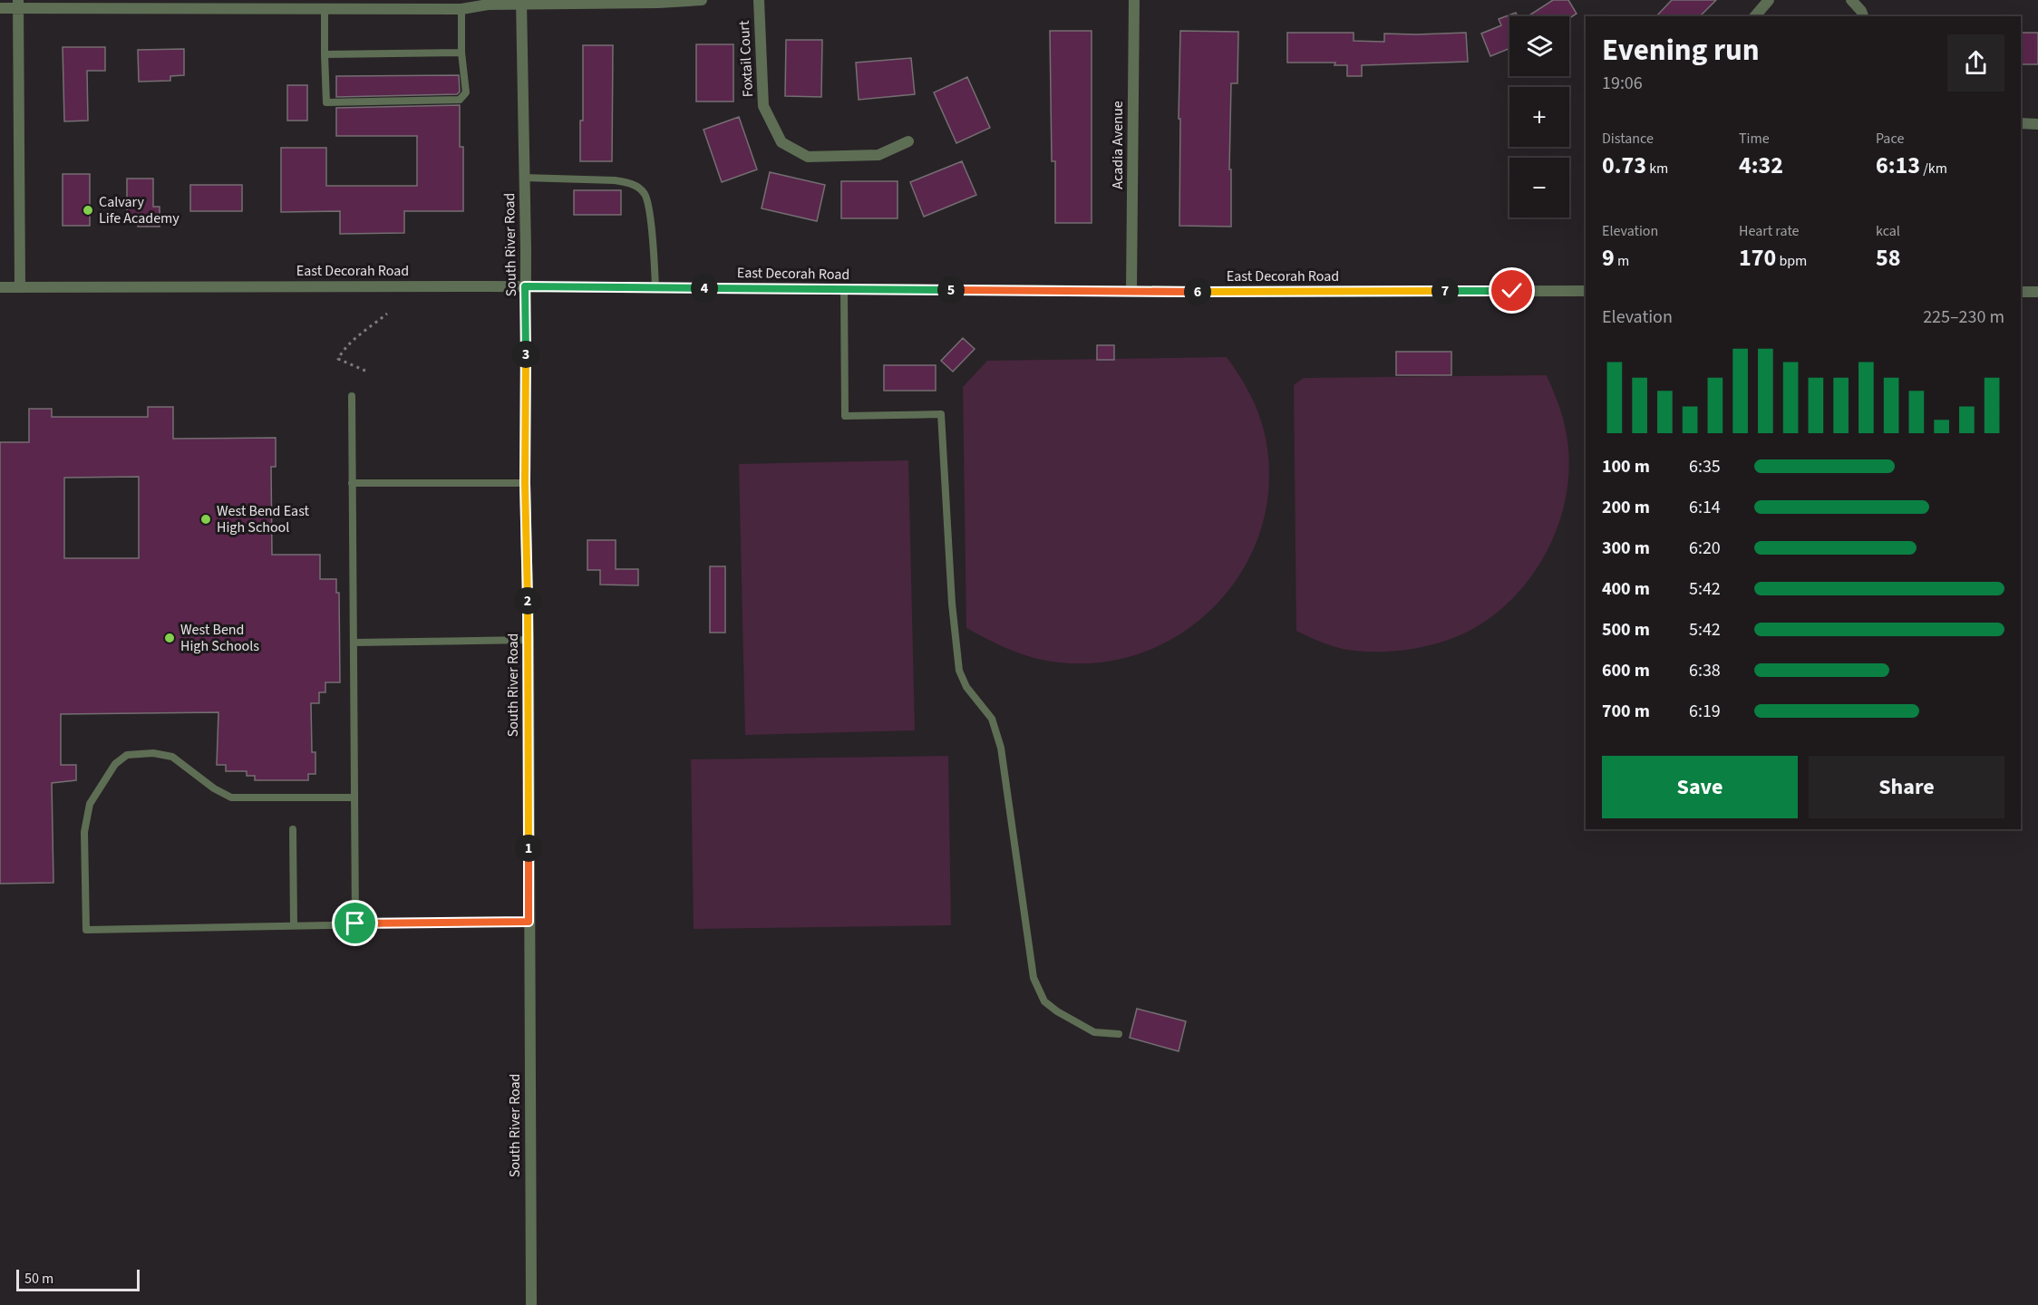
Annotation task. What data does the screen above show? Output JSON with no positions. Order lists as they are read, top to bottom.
{
  "streets": {
    "street": [
      "Foxtail Court",
      "Acadia Avenue",
      "South River Road",
      "East Decorah Road"
    ]
  },
  "crossings": [
    ["Acadia Avenue", "East Decorah Road"],
    ["South River Road", "East Decorah Road"]
  ],
  "places": ["Calvary Life Academy", "West Bend East High School", "West Bend High Schools"],
  "scale_bar": "50 m",
  "page": {
    "map_buttons": ["+", "−"],
    "heading": ["Evening run", "19:06"],
    "stats": [
      ["Distance", "0.73 km"],
      ["Time", "4:32"],
      ["Pace", "6:13 /km"],
      ["Elevation", "9 m"],
      ["Heart rate", "170 bpm"],
      ["kcal", "58"]
    ],
    "pins": [
      "4",
      "5",
      "7",
      "6",
      "3",
      "2",
      "1"
    ],
    "chart": ["Elevation", "225–230 m"],
    "list": [
      {
        "name": "100 m",
        "note": "6:35"
      },
      {
        "name": "200 m",
        "note": "6:14"
      },
      {
        "name": "300 m",
        "note": "6:20"
      },
      {
        "name": "400 m",
        "note": "5:42"
      },
      {
        "name": "500 m",
        "note": "5:42"
      },
      {
        "name": "600 m",
        "note": "6:38"
      },
      {
        "name": "700 m",
        "note": "6:19"
      }
    ],
    "buttons": ["Save", "Share"],
    "scale": "50 m"
  }
}
